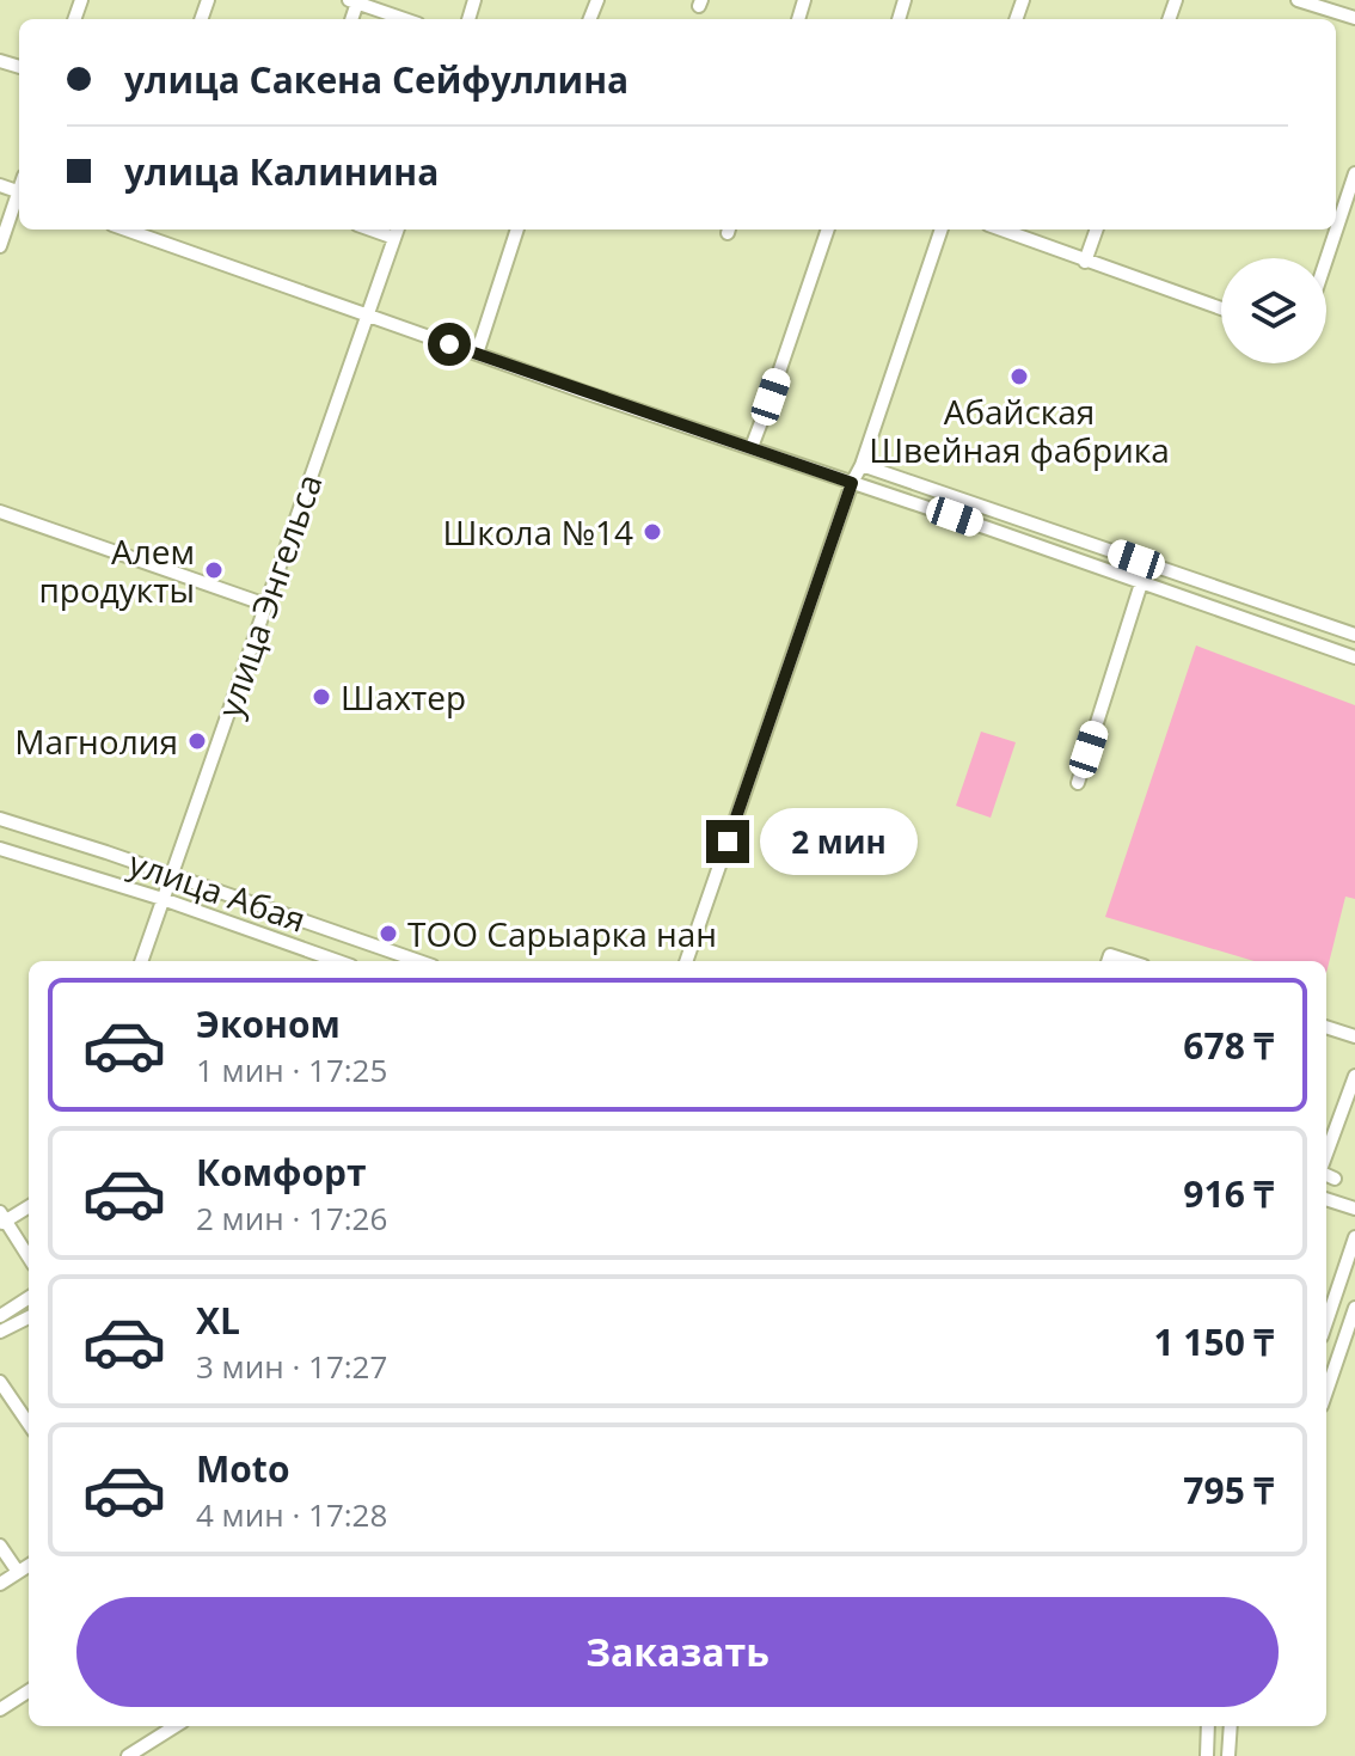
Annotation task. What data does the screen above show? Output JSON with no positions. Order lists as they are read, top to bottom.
{
  "streets": {
    "street": ["улица Энгельса", "улица Абая"]
  },
  "crossings": [
    ["улица Энгельса", "улица Абая"]
  ],
  "places": [
    "Абайская Швейная фабрика",
    "Школа №14",
    "Алем продукты",
    "Шахтер",
    "Магнолия",
    "ТОО Сарыарка нан"
  ],
  "page": {
    "banner": ["улица Сакена Сейфуллина", "улица Калинина"],
    "bubble": "2 мин",
    "list": [
      {
        "name": "Эконом",
        "note": "1 мин · 17:25",
        "value": "678 ₸"
      },
      {
        "name": "Комфорт",
        "note": "2 мин · 17:26",
        "value": "916 ₸"
      },
      {
        "name": "XL",
        "note": "3 мин · 17:27",
        "value": "1 150 ₸"
      },
      {
        "name": "Moto",
        "note": "4 мин · 17:28",
        "value": "795 ₸"
      }
    ],
    "buttons": "Заказать"
  }
}
